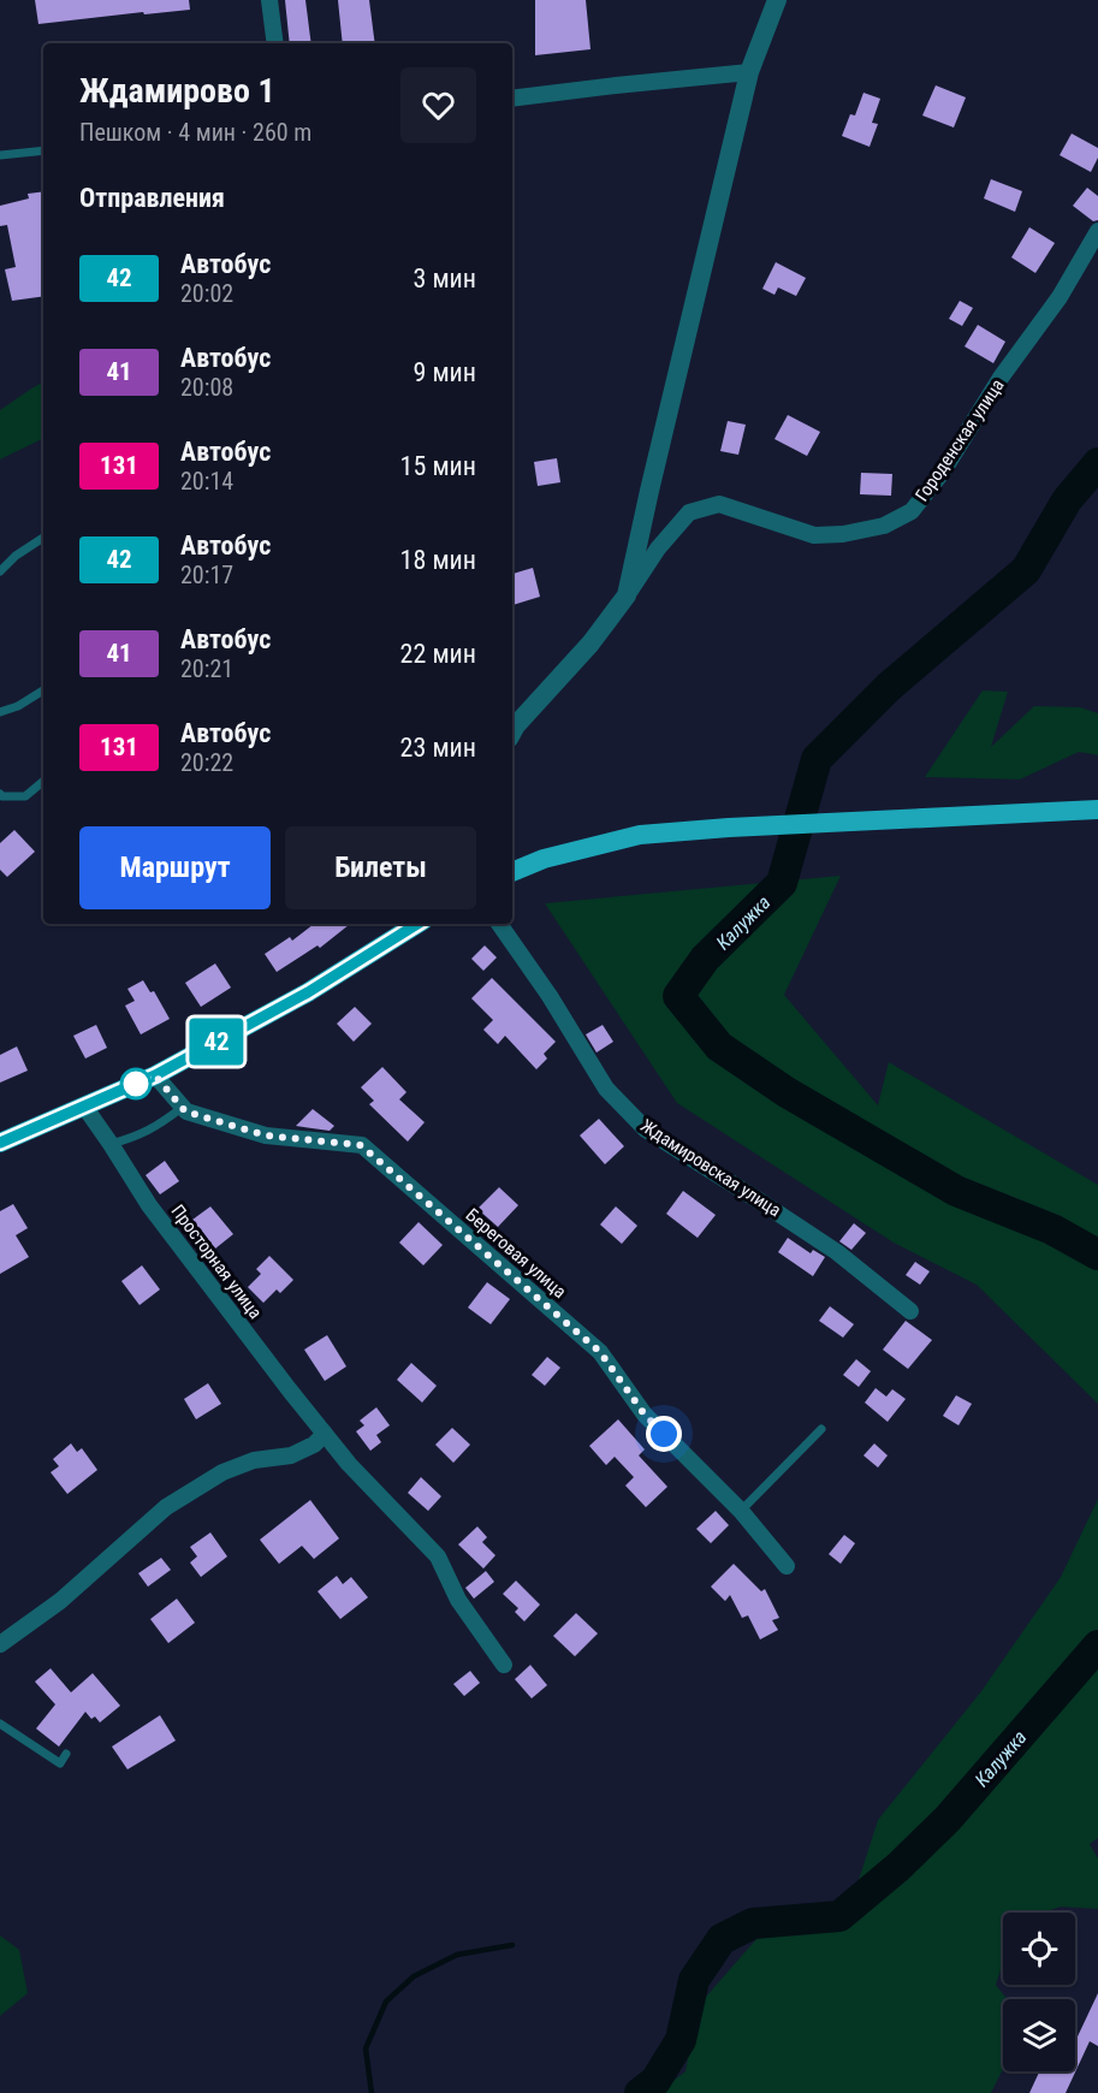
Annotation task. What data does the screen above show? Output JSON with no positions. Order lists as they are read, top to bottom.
{
  "streets": {
    "street": [
      "Городенская улица",
      "Ждамировская улица",
      "Береговая улица",
      "Просторная улица"
    ]
  },
  "water": ["Калужка"],
  "lines": ["bus line 42"],
  "page": {
    "on_map": "42",
    "heading": [
      ["Ждамирово 1", "Пешком · 4 мин · 260 m"],
      "Отправления"
    ],
    "list": [
      {
        "mark": "42",
        "name": "Автобус",
        "note": "20:02",
        "value": "3 мин"
      },
      {
        "mark": "41",
        "name": "Автобус",
        "note": "20:08",
        "value": "9 мин"
      },
      {
        "mark": "131",
        "name": "Автобус",
        "note": "20:14",
        "value": "15 мин"
      },
      {
        "mark": "42",
        "name": "Автобус",
        "note": "20:17",
        "value": "18 мин"
      },
      {
        "mark": "41",
        "name": "Автобус",
        "note": "20:21",
        "value": "22 мин"
      },
      {
        "mark": "131",
        "name": "Автобус",
        "note": "20:22",
        "value": "23 мин"
      }
    ],
    "buttons": ["Маршрут", "Билеты"]
  }
}
